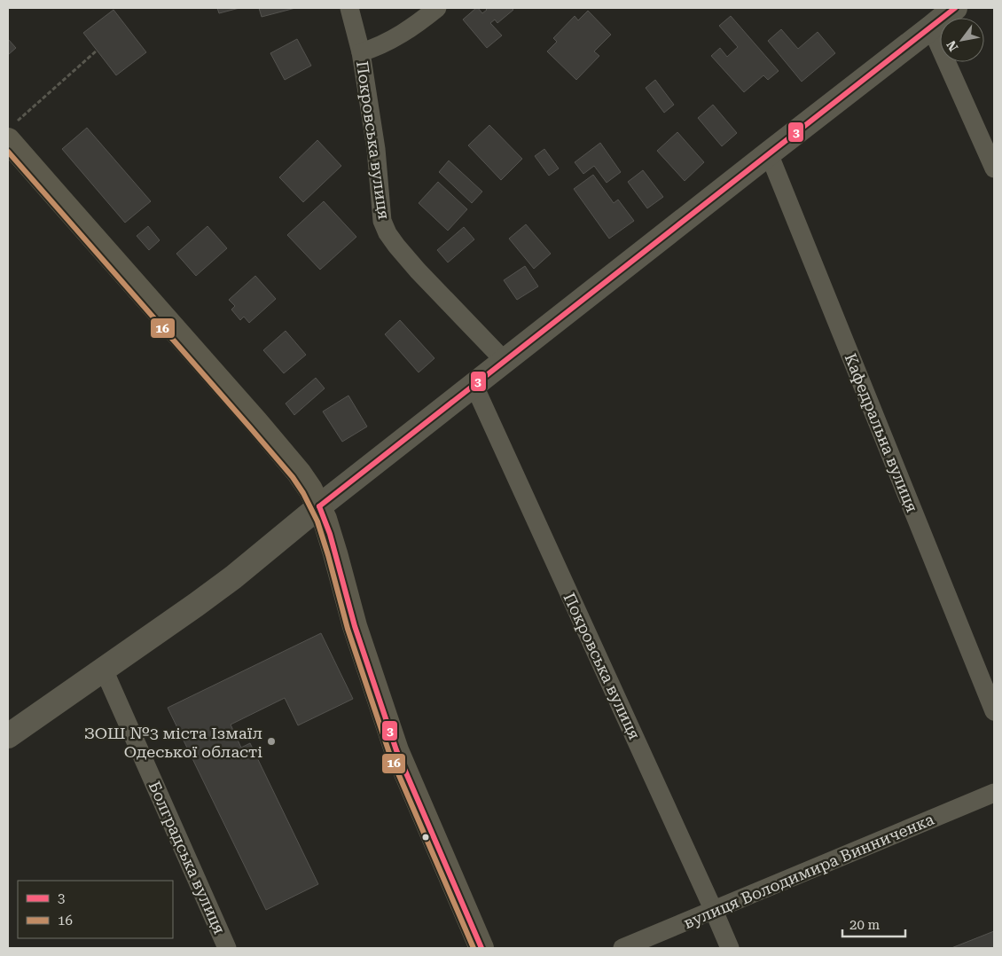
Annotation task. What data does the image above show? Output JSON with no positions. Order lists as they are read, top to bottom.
{
  "streets": {
    "street": [
      "Покровська вулиця",
      "Кафедральна вулиця",
      "Болградська вулиця",
      "вулиця Володимира Винниченка"
    ]
  },
  "crossings": [
    ["Покровська вулиця", "вулиця Володимира Винниченка"]
  ],
  "places": ["ЗОШ №3 міста Ізмаїл Одеської області"],
  "lines": ["transit line 3", "transit line 16"],
  "legend": ["3", "16"],
  "scale_bar": "20 m",
  "north": "bottom left"
}
